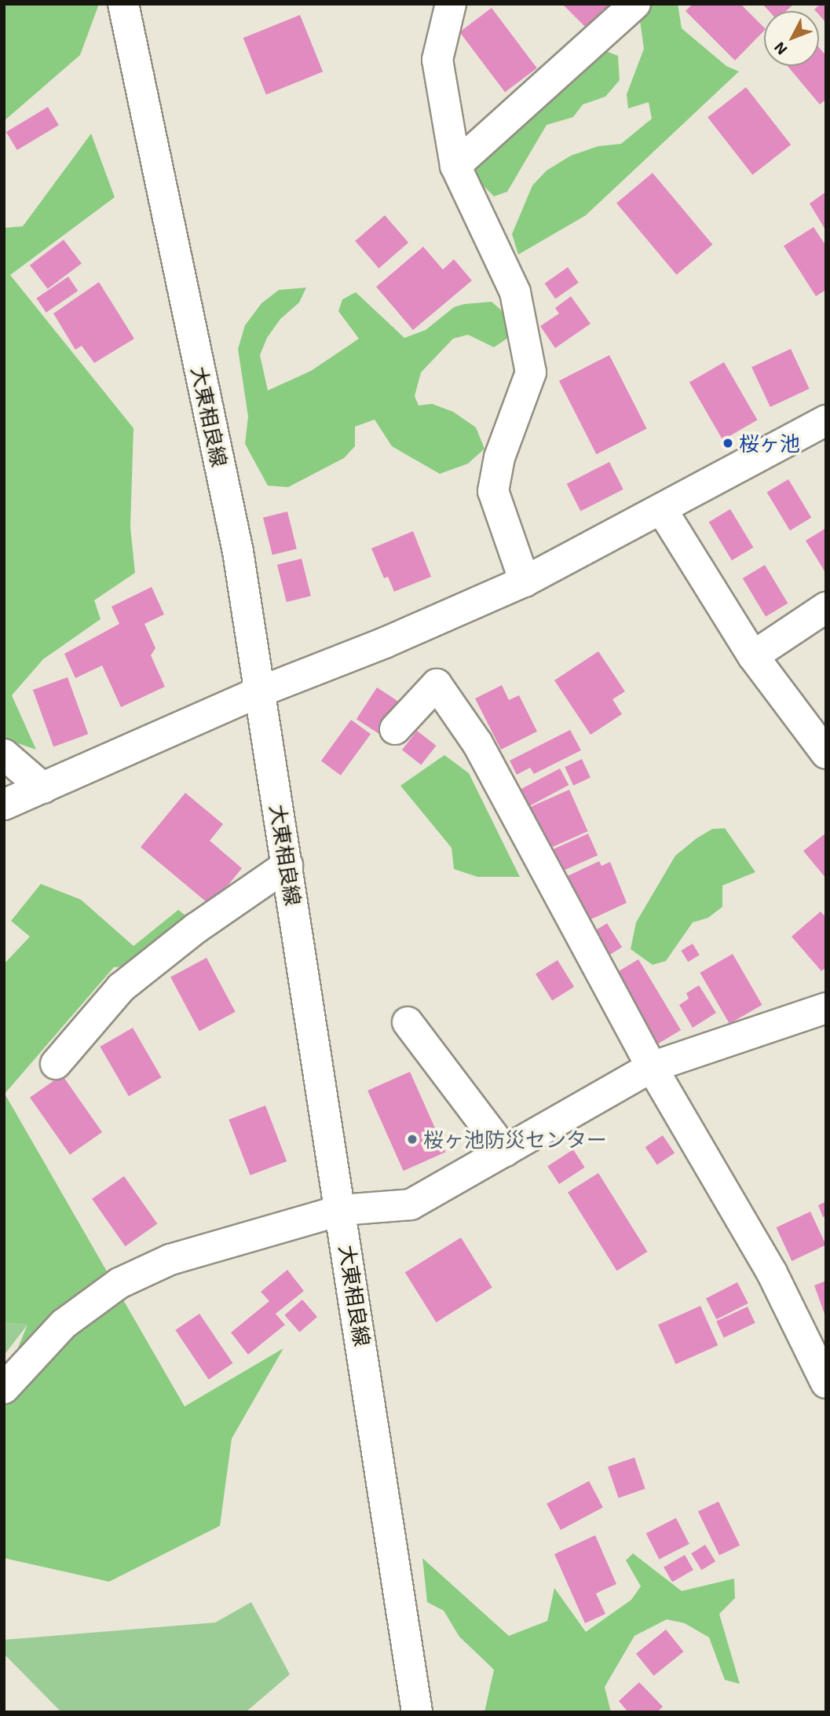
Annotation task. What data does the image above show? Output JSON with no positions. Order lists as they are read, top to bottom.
{
  "streets": {
    "street": ["大東相良線"]
  },
  "places": ["桜ヶ池", "桜ヶ池防災センター"],
  "north": "bottom left"
}
